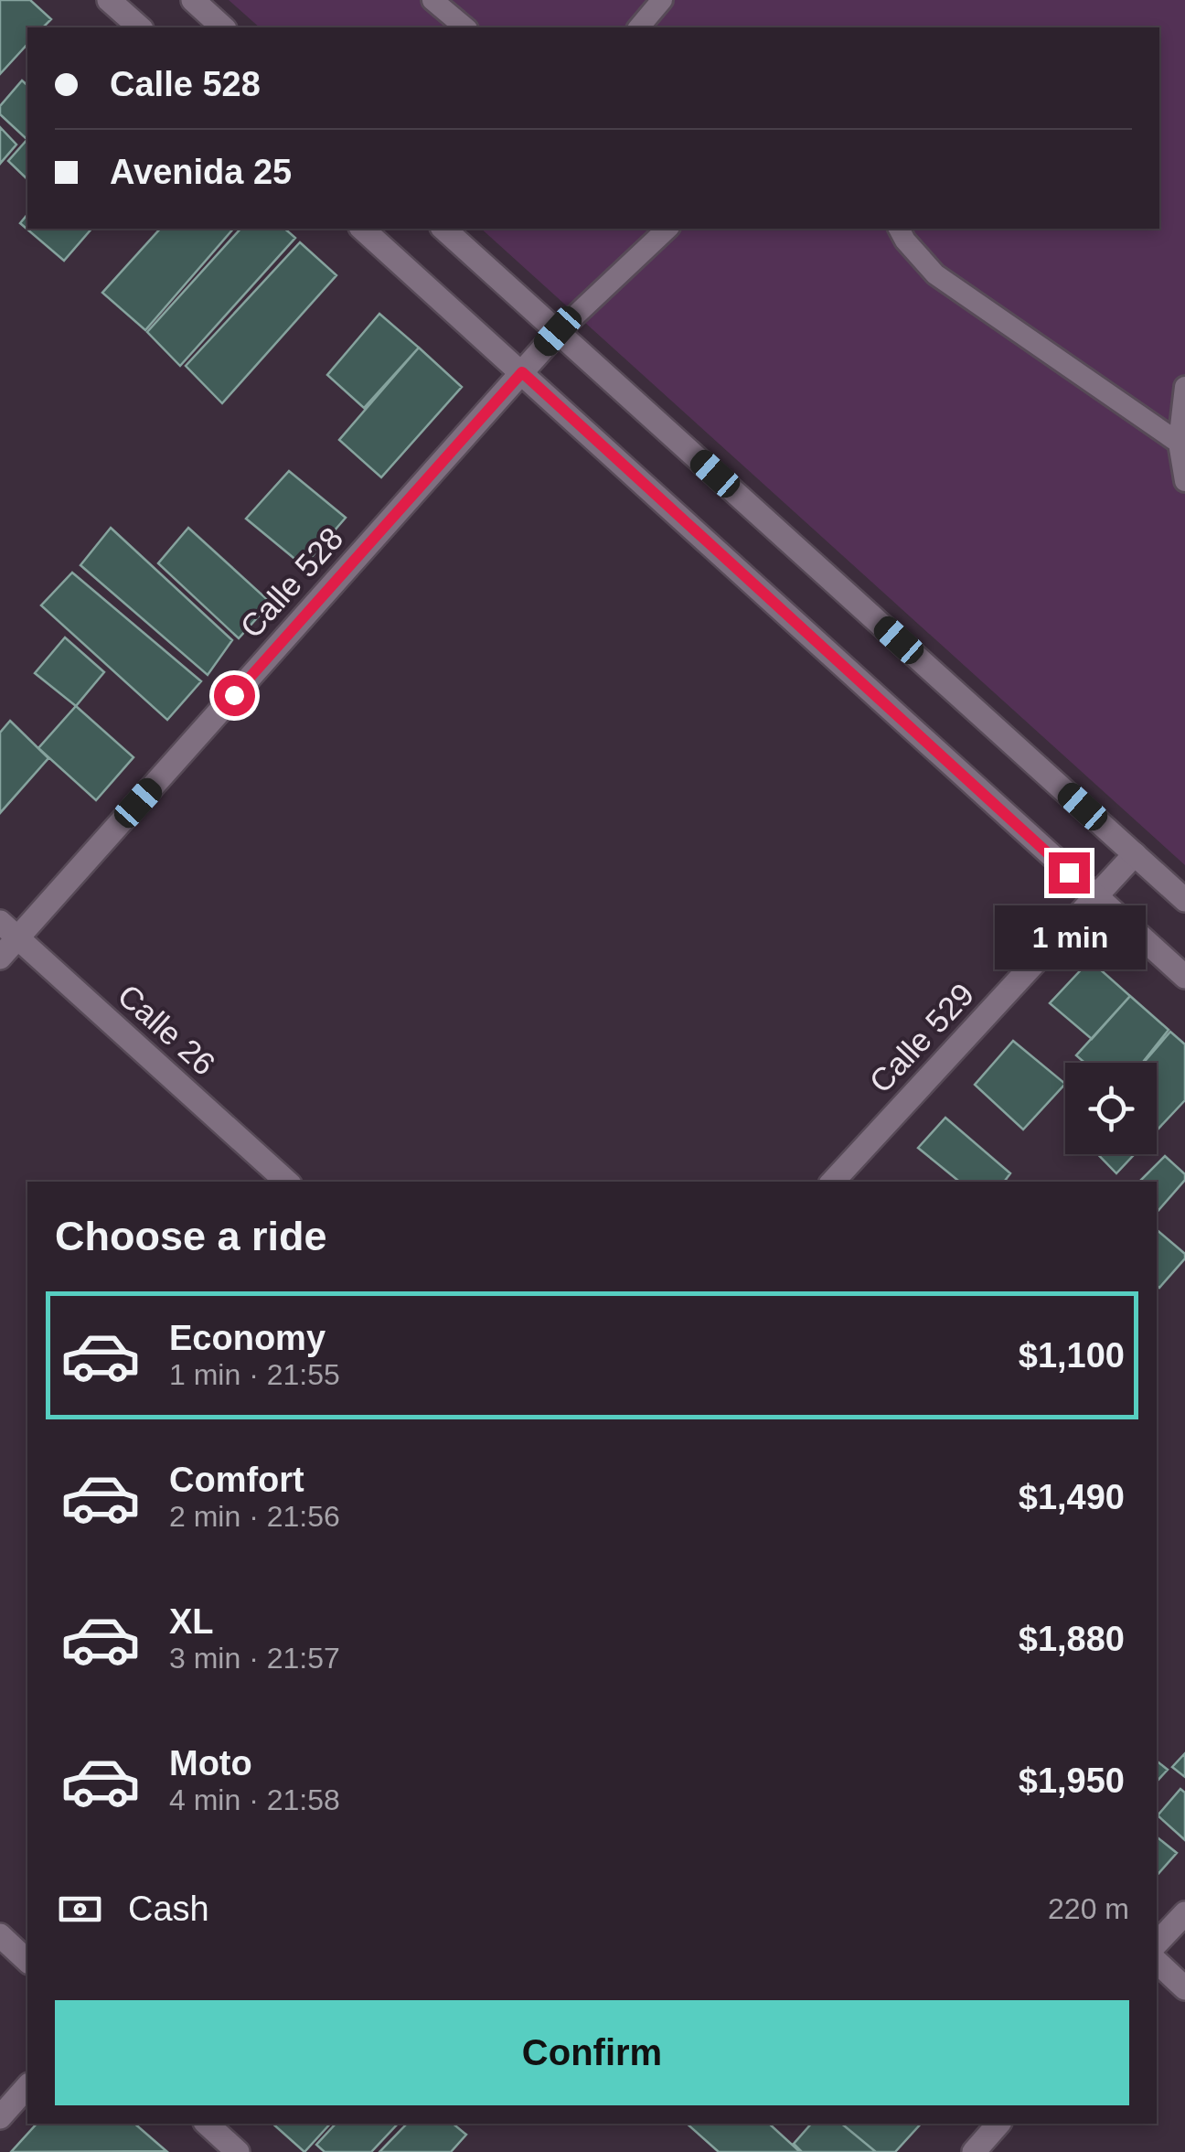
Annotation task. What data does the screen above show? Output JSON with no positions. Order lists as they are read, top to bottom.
{
  "streets": {
    "main road": ["Calle 528", "Calle 26", "Calle 529"]
  },
  "crossings": [
    ["Calle 528", "Calle 26"]
  ],
  "page": {
    "banner": ["Calle 528", "Avenida 25"],
    "bubble": "1 min",
    "heading": "Choose a ride",
    "list": [
      {
        "name": "Economy",
        "note": "1 min · 21:55",
        "value": "$1,100"
      },
      {
        "name": "Comfort",
        "note": "2 min · 21:56",
        "value": "$1,490"
      },
      {
        "name": "XL",
        "note": "3 min · 21:57",
        "value": "$1,880"
      },
      {
        "name": "Moto",
        "note": "4 min · 21:58",
        "value": "$1,950"
      }
    ],
    "pay": ["Cash", "220 m"],
    "buttons": "Confirm"
  }
}
